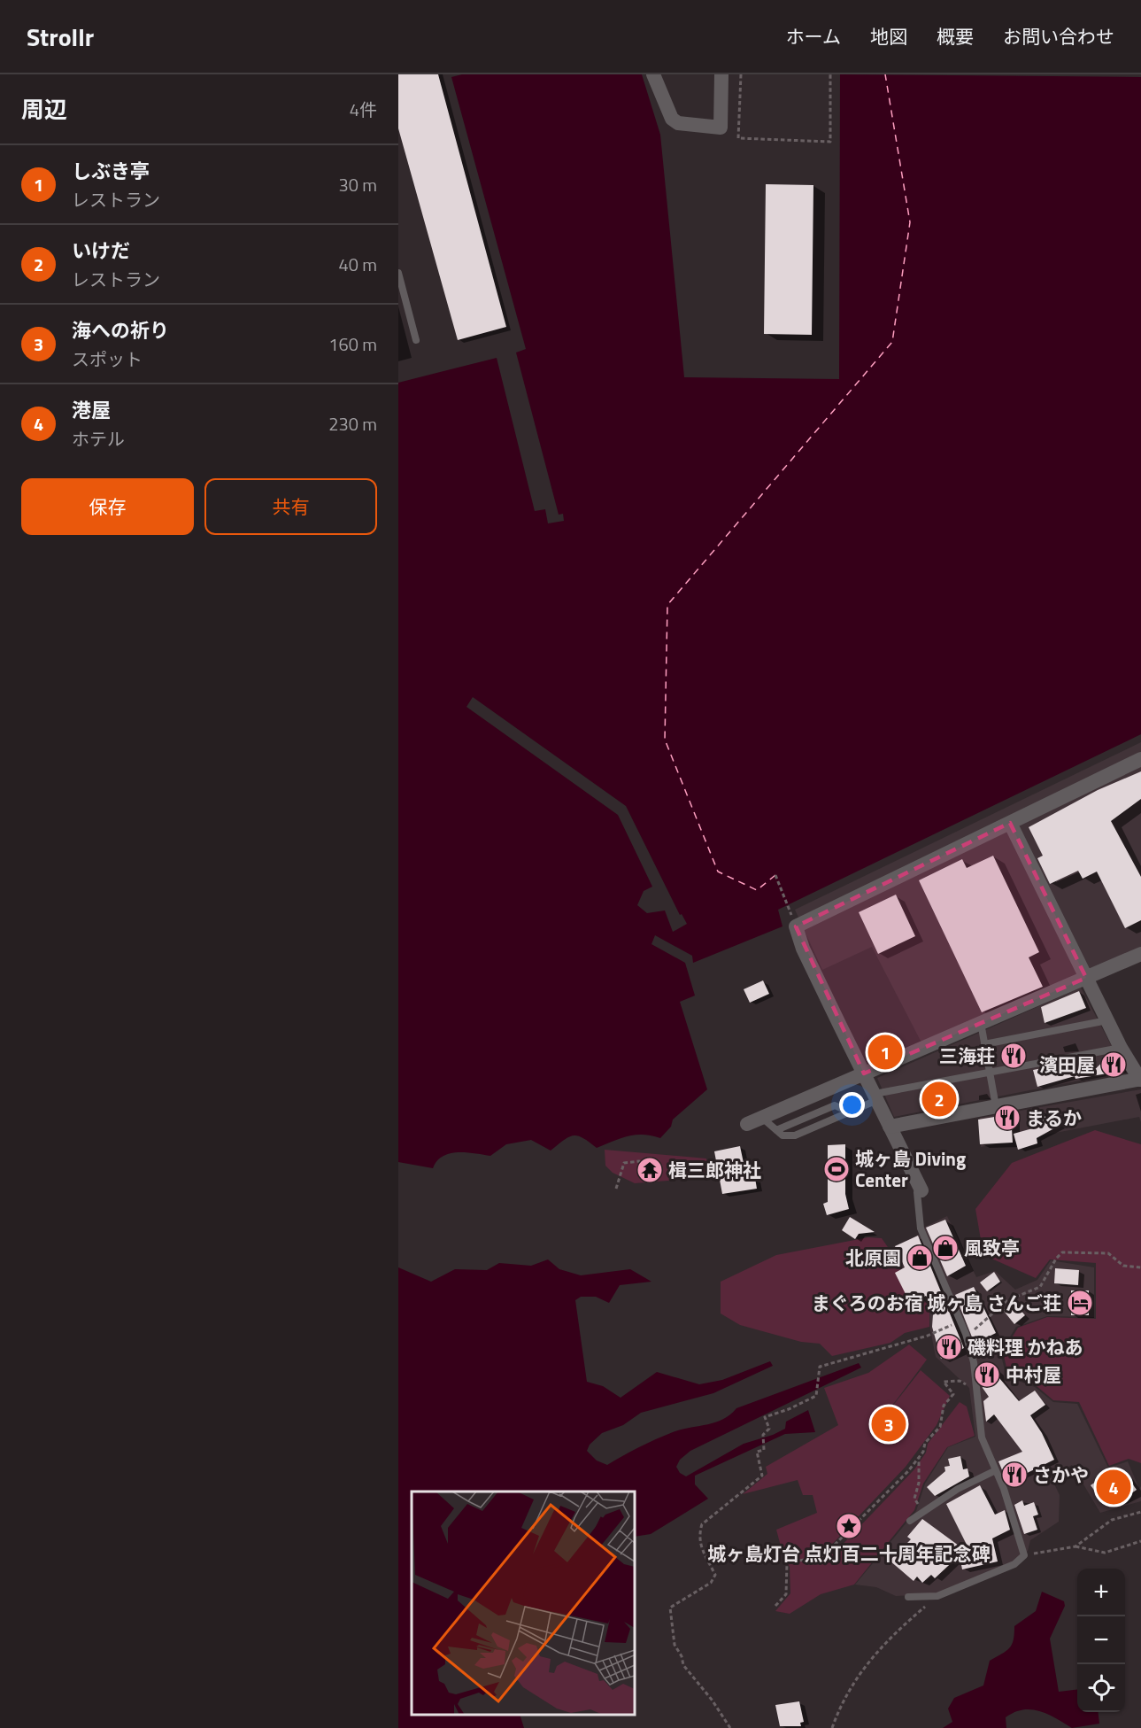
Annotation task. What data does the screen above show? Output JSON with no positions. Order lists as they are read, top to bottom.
{
  "places": {
    "restaurant": [
      "三海荘",
      "濱田屋",
      "まるか",
      "磯料理 かねあ",
      "中村屋",
      "さかや"
    ],
    "sports": ["城ヶ島 Diving Center"],
    "temple": ["楫三郎神社"],
    "shop": ["風致亭", "北原園"],
    "hotel": ["まぐろのお宿 城ヶ島 さんご荘"],
    "place": ["城ヶ島灯台 点灯百二十周年記念碑"]
  },
  "page": {
    "header": "Strollr",
    "nav": [
      "ホーム",
      "地図",
      "概要",
      "お問い合わせ"
    ],
    "heading": ["周辺", "4件"],
    "list": [
      {
        "mark": "1",
        "name": "しぶき亭",
        "note": "レストラン",
        "value": "30 m"
      },
      {
        "mark": "2",
        "name": "いけだ",
        "note": "レストラン",
        "value": "40 m"
      },
      {
        "mark": "3",
        "name": "海への祈り",
        "note": "スポット",
        "value": "160 m"
      },
      {
        "mark": "4",
        "name": "港屋",
        "note": "ホテル",
        "value": "230 m"
      }
    ],
    "buttons": ["保存", "共有"],
    "pins": [
      "1",
      "2",
      "3",
      "4"
    ],
    "map_buttons": ["+", "−"]
  }
}
